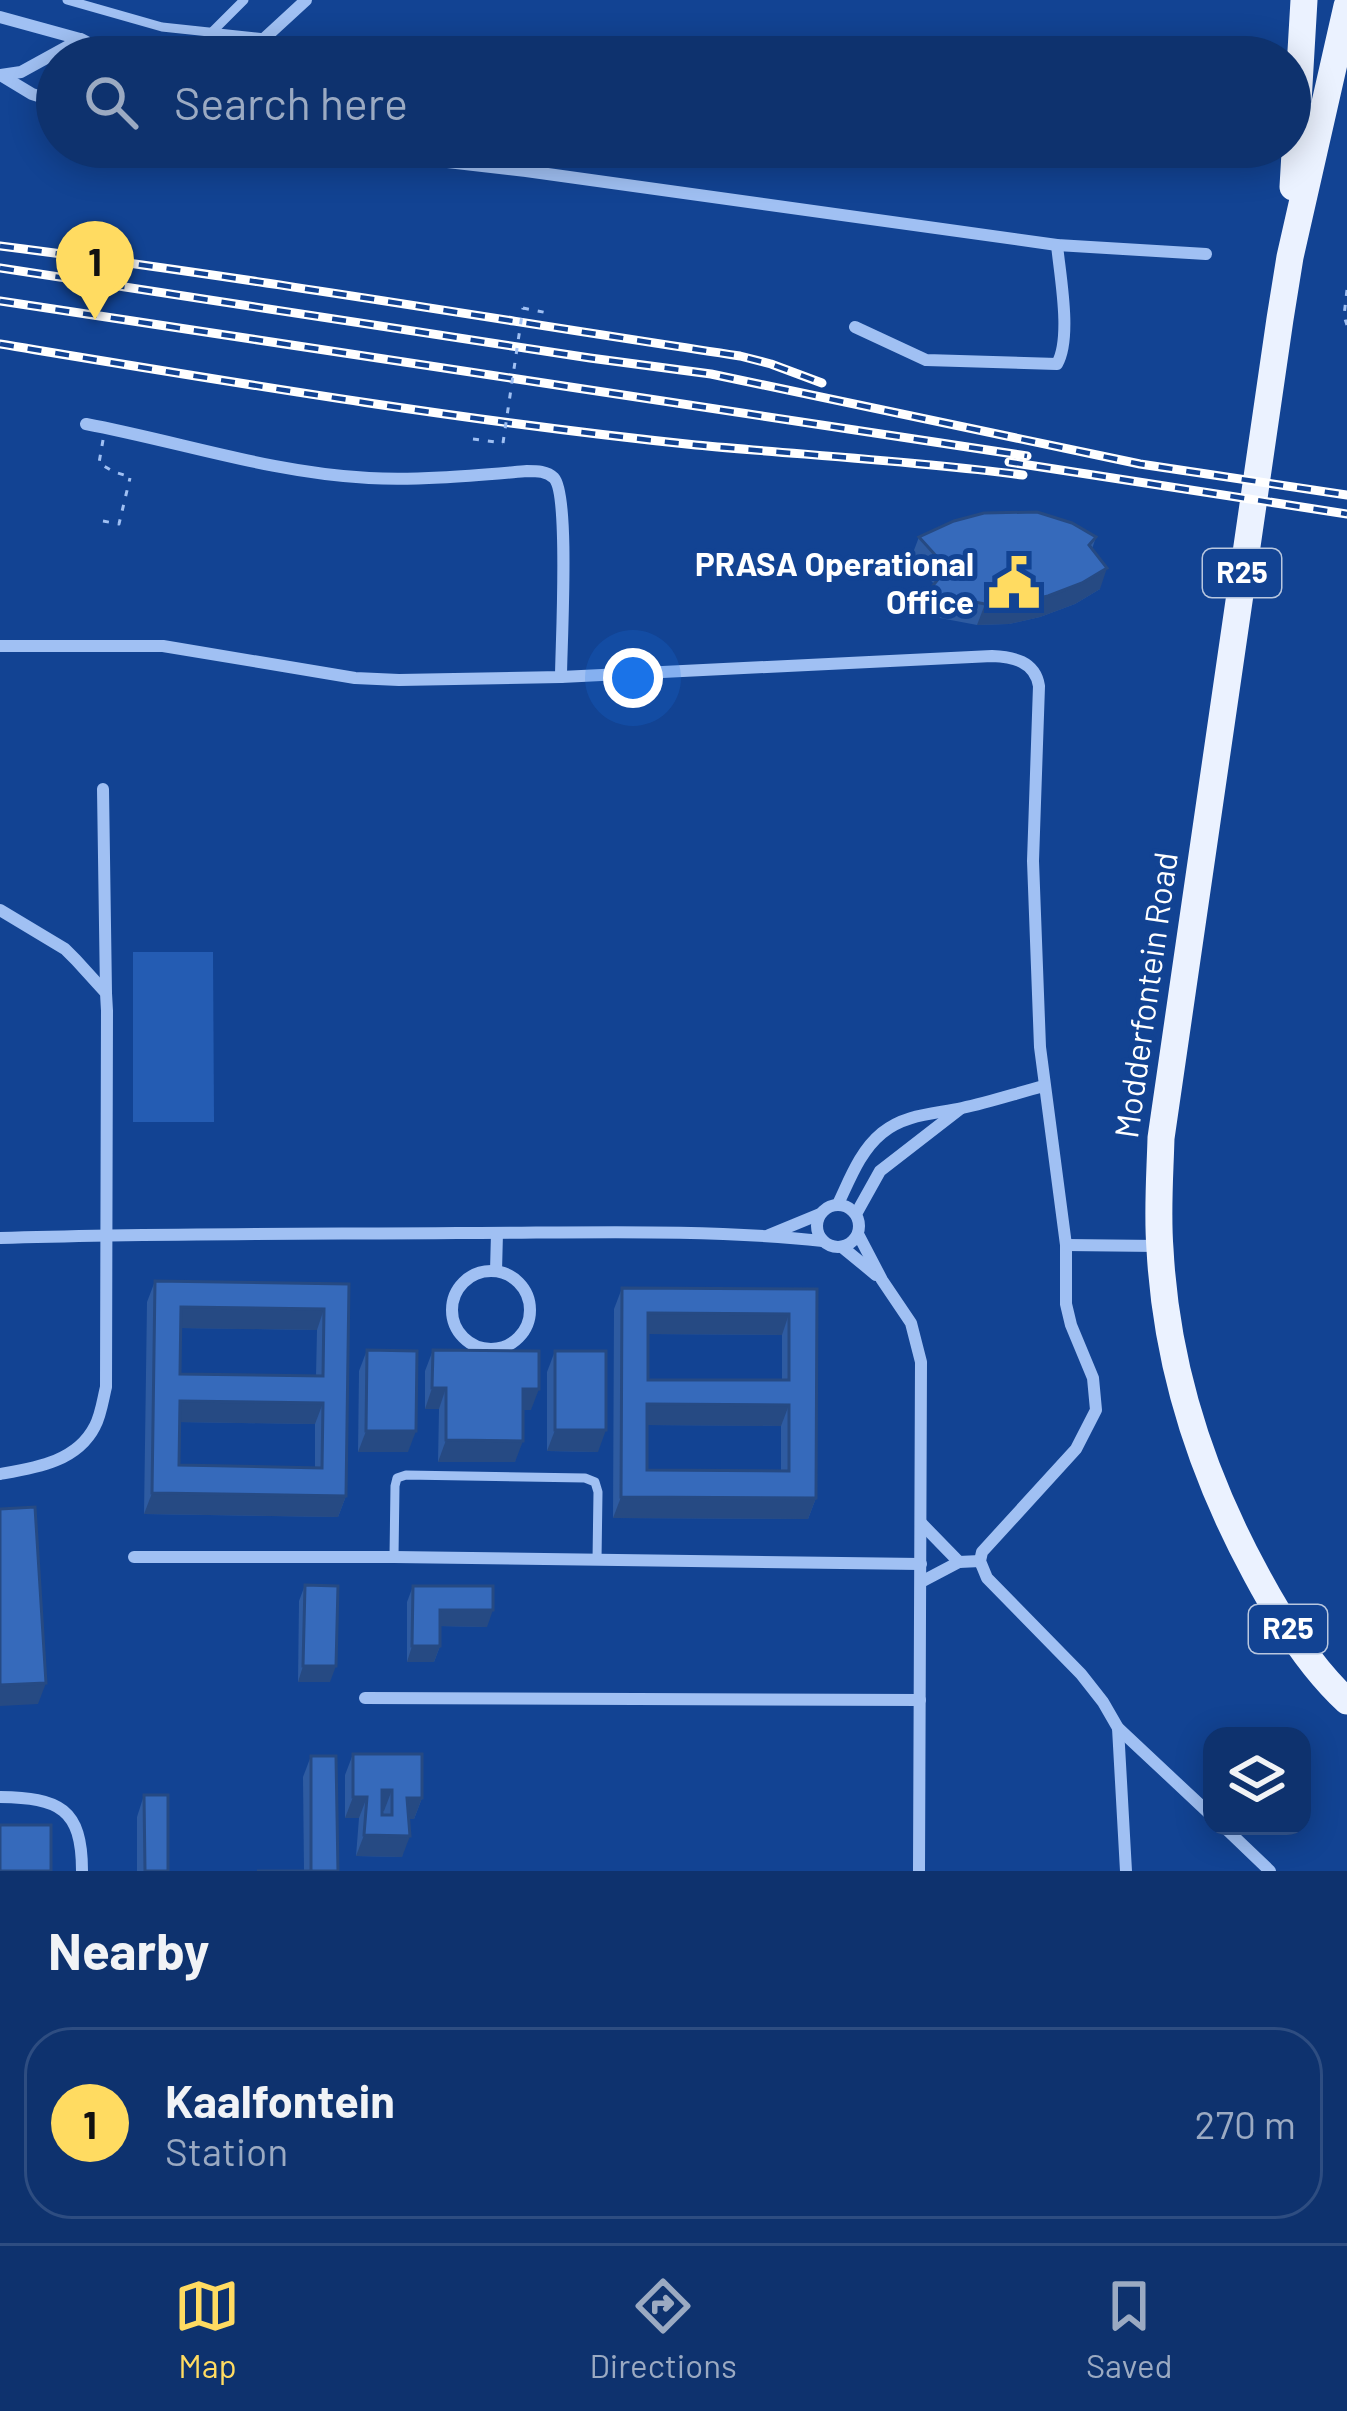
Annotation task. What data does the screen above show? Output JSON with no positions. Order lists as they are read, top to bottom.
{
  "streets": {
    "main road": ["R25", "Modderfontein Road"]
  },
  "places": {
    "public building": ["PRASA Operational Office"]
  },
  "page": {
    "search": "Search here",
    "pins": "1",
    "heading": "Nearby",
    "list": [
      {
        "mark": "1",
        "name": "Kaalfontein",
        "note": "Station",
        "value": "270 m"
      }
    ],
    "nav": ["Map", "Directions", "Saved"]
  }
}
